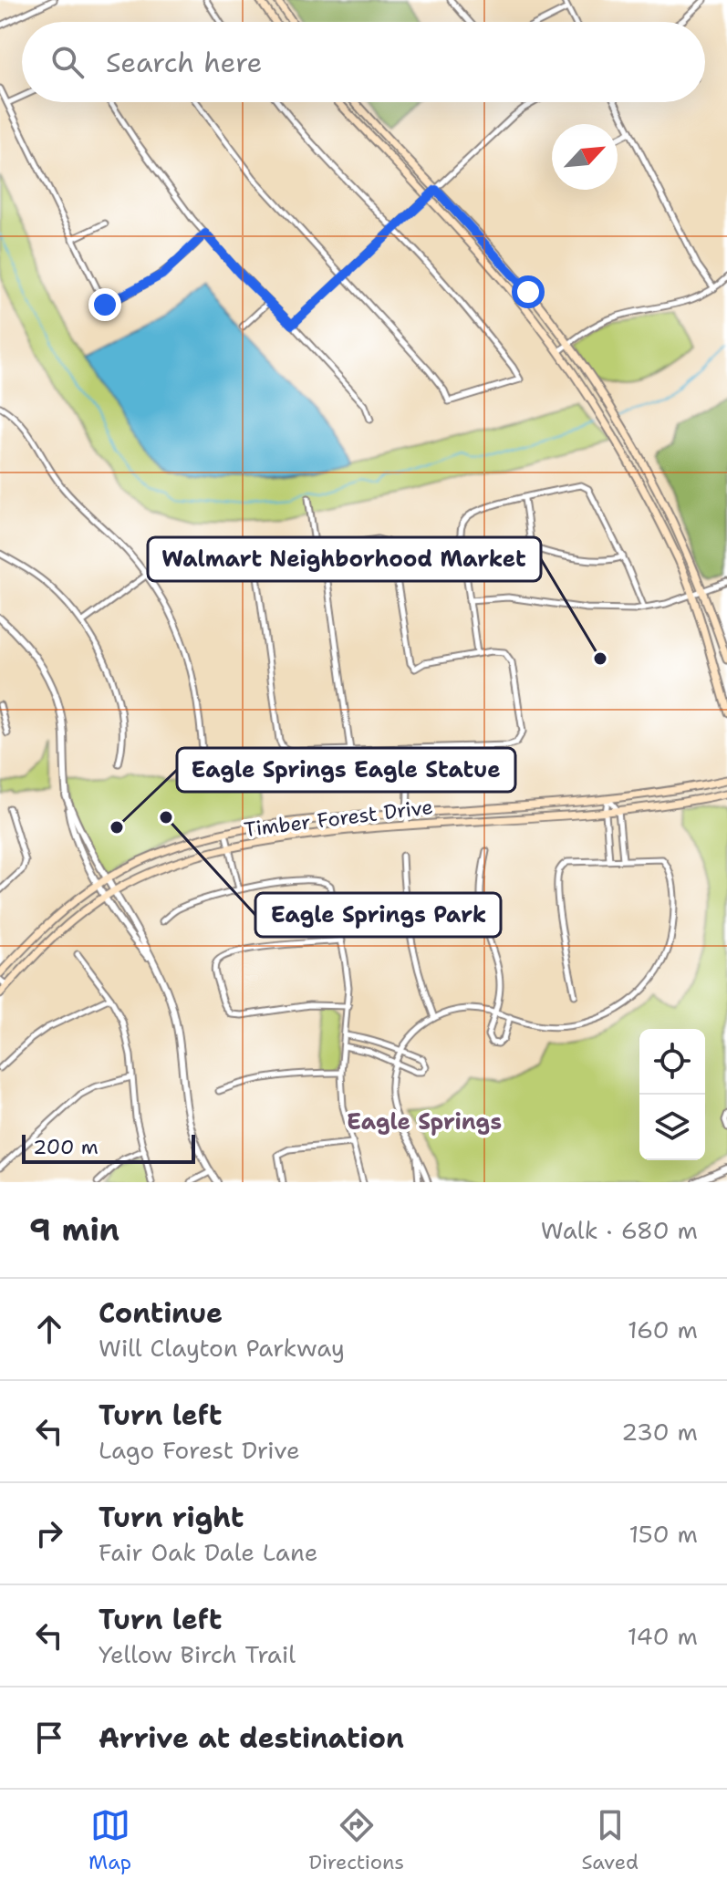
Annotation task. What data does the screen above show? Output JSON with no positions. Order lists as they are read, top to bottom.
{
  "streets": {
    "main road": ["Timber Forest Drive"]
  },
  "districts": ["Eagle Springs"],
  "places": ["Walmart Neighborhood Market", "Eagle Springs Park", "Eagle Springs Eagle Statue"],
  "scale_bar": "200 m",
  "north": "top right",
  "page": {
    "search": "Search here",
    "scale": "200 m",
    "heading": ["9 min", "Walk · 680 m"],
    "list": [
      ["Continue", "Will Clayton Parkway", "160 m"],
      ["Turn left", "Lago Forest Drive", "230 m"],
      ["Turn right", "Fair Oak Dale Lane", "150 m"],
      ["Turn left", "Yellow Birch Trail", "140 m"],
      "Arrive at destination"
    ],
    "nav": ["Map", "Directions", "Saved"]
  }
}
